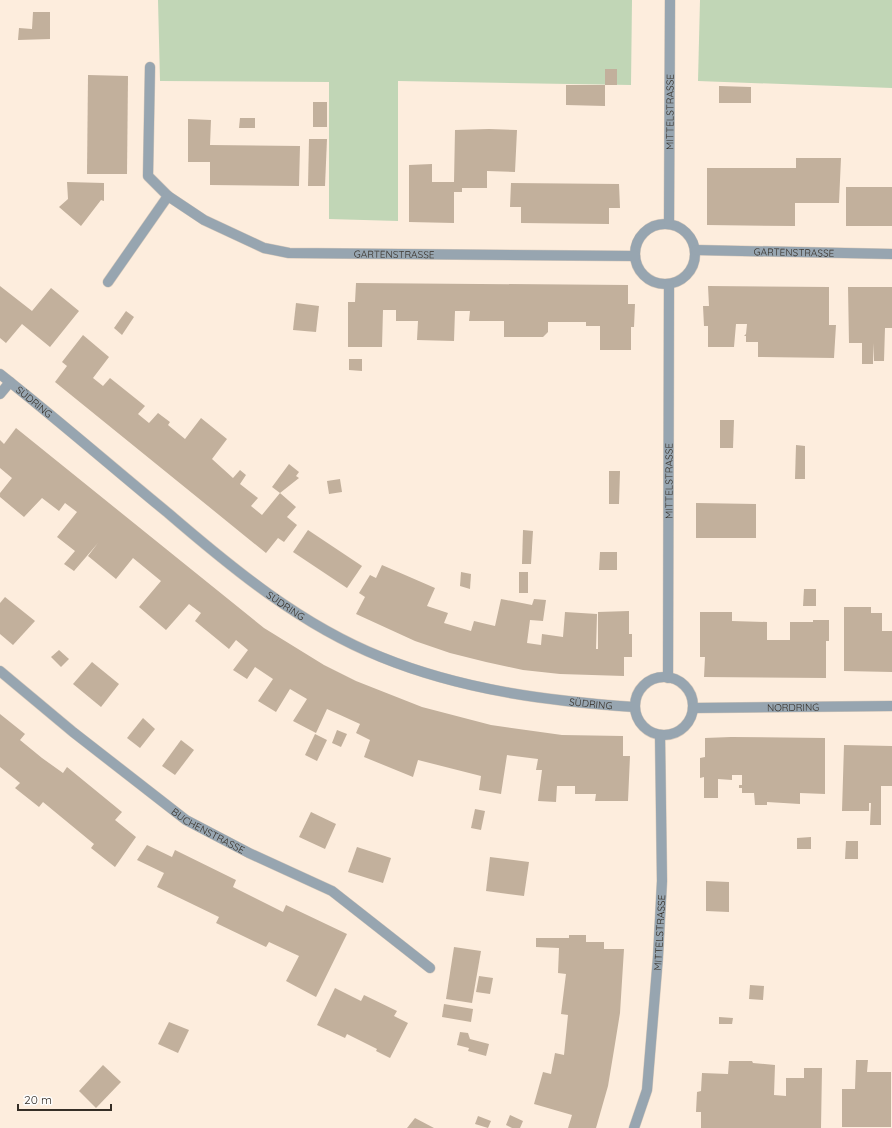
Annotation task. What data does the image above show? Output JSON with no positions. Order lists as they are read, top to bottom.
{
  "streets": {
    "street": [
      "MITTELSTRASSE",
      "GARTENSTRASSE",
      "SÜDRING",
      "NORDRING",
      "BUCHENSTRASSE"
    ]
  },
  "crossings": [
    ["MITTELSTRASSE", "GARTENSTRASSE"],
    ["MITTELSTRASSE", "SÜDRING"],
    ["MITTELSTRASSE", "NORDRING"],
    ["SÜDRING", "NORDRING"]
  ],
  "scale_bar": "20 m"
}
